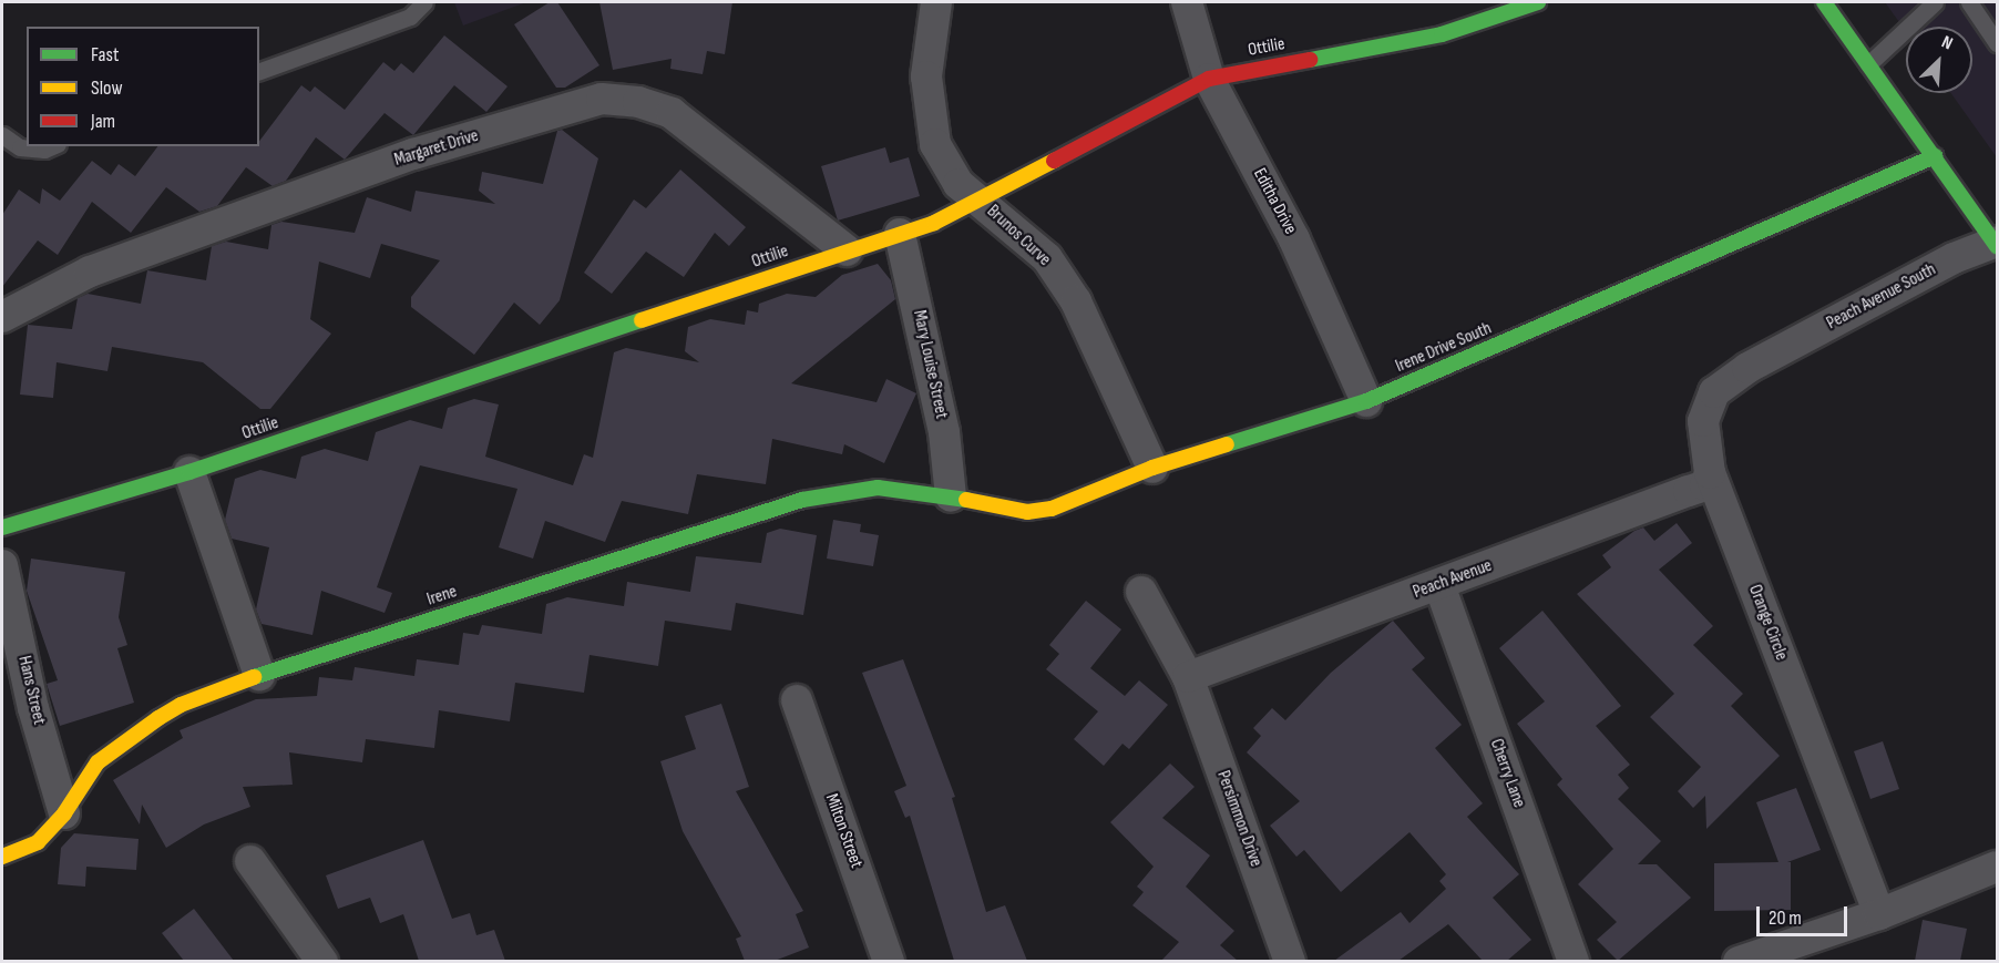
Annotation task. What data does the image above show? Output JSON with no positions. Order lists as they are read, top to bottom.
{
  "streets": {
    "street": [
      "Ottilie",
      "Margaret Drive",
      "Editha Drive",
      "Brunos Curve",
      "Peach Avenue South",
      "Irene Drive South",
      "Mary Louise Street",
      "Peach Avenue",
      "Irene",
      "Orange Circle",
      "Hans Street",
      "Cherry Lane",
      "Persimmon Drive",
      "Milton Street"
    ]
  },
  "crossings": [
    ["Ottilie", "Margaret Drive"],
    ["Ottilie", "Editha Drive"],
    ["Ottilie", "Brunos Curve"],
    ["Ottilie", "Mary Louise Street"],
    ["Editha Drive", "Irene Drive South"],
    ["Brunos Curve", "Irene Drive South"],
    ["Peach Avenue South", "Orange Circle"],
    ["Irene Drive South", "Mary Louise Street"],
    ["Irene Drive South", "Irene"],
    ["Mary Louise Street", "Irene"],
    ["Peach Avenue", "Orange Circle"],
    ["Peach Avenue", "Cherry Lane"],
    ["Peach Avenue", "Persimmon Drive"],
    ["Irene", "Hans Street"]
  ],
  "legend": ["Fast", "Slow", "Jam"],
  "scale_bar": "20 m",
  "north": "top right"
}
